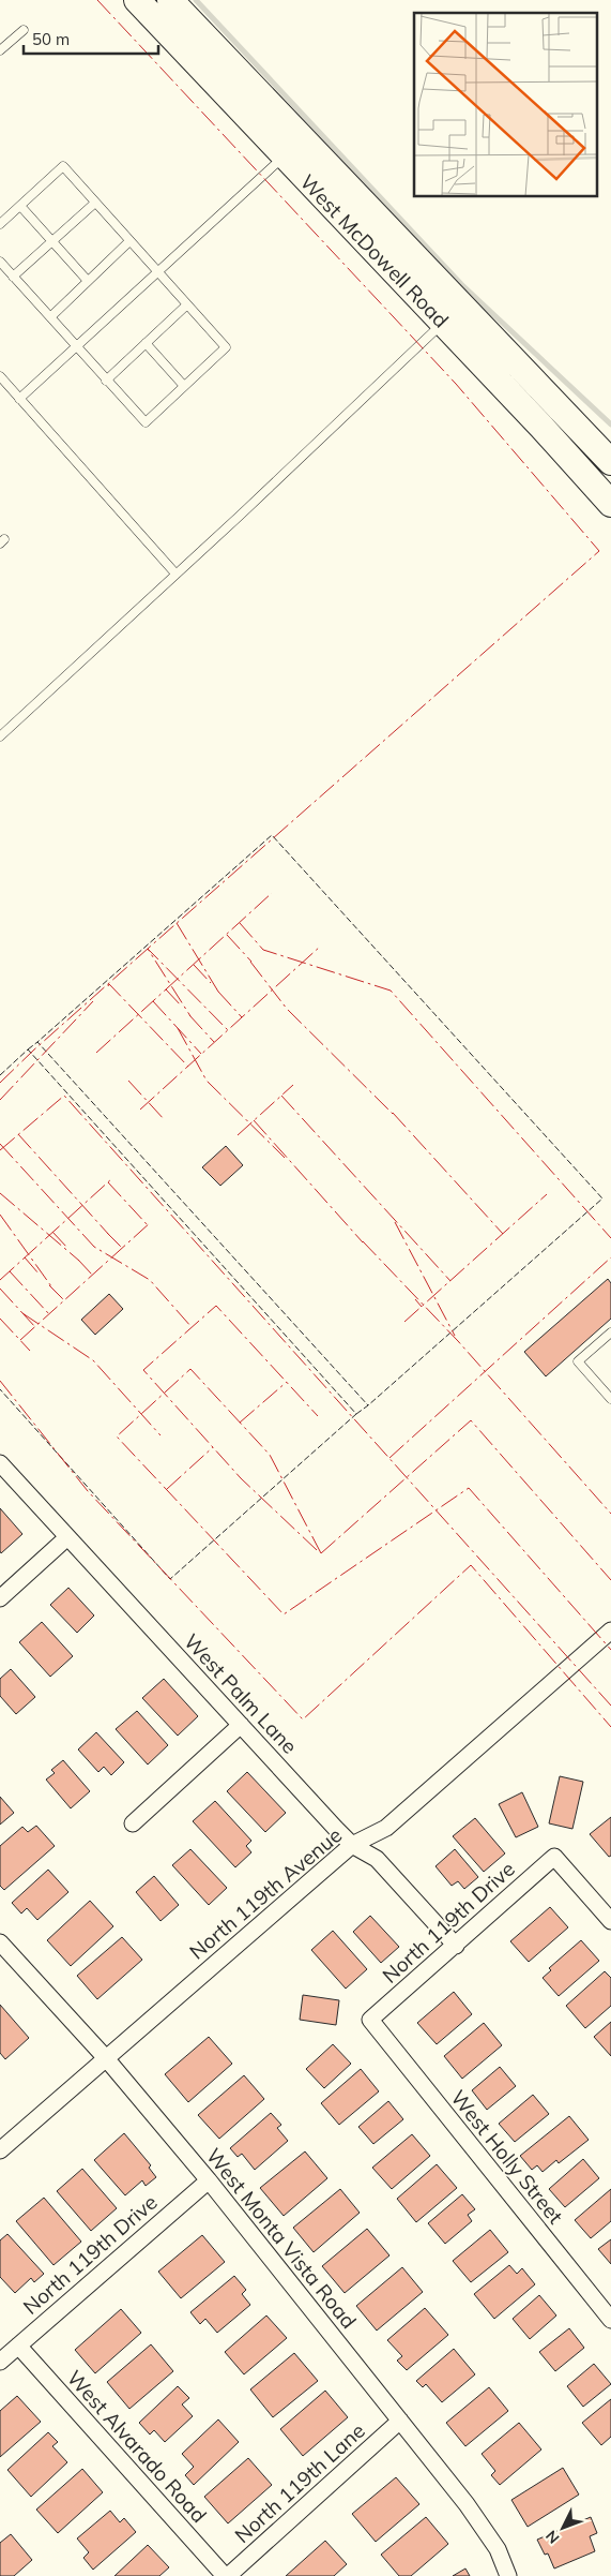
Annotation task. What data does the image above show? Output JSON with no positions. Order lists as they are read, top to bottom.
{
  "streets": {
    "main road": ["West McDowell Road"],
    "street": [
      "West Palm Lane",
      "North 119th Avenue",
      "North 119th Drive",
      "West Holly Street",
      "West Monta Vista Road",
      "West Alvarado Road",
      "North 119th Lane"
    ]
  },
  "crossings": [
    ["West Palm Lane", "North 119th Avenue"],
    ["West Palm Lane", "North 119th Drive"],
    ["North 119th Avenue", "West Monta Vista Road"],
    ["North 119th Drive", "West Holly Street"],
    ["North 119th Drive", "West Monta Vista Road"],
    ["North 119th Drive", "West Alvarado Road"],
    ["West Monta Vista Road", "North 119th Lane"],
    ["West Alvarado Road", "North 119th Lane"]
  ],
  "scale_bar": "50 m",
  "north": "bottom left"
}
